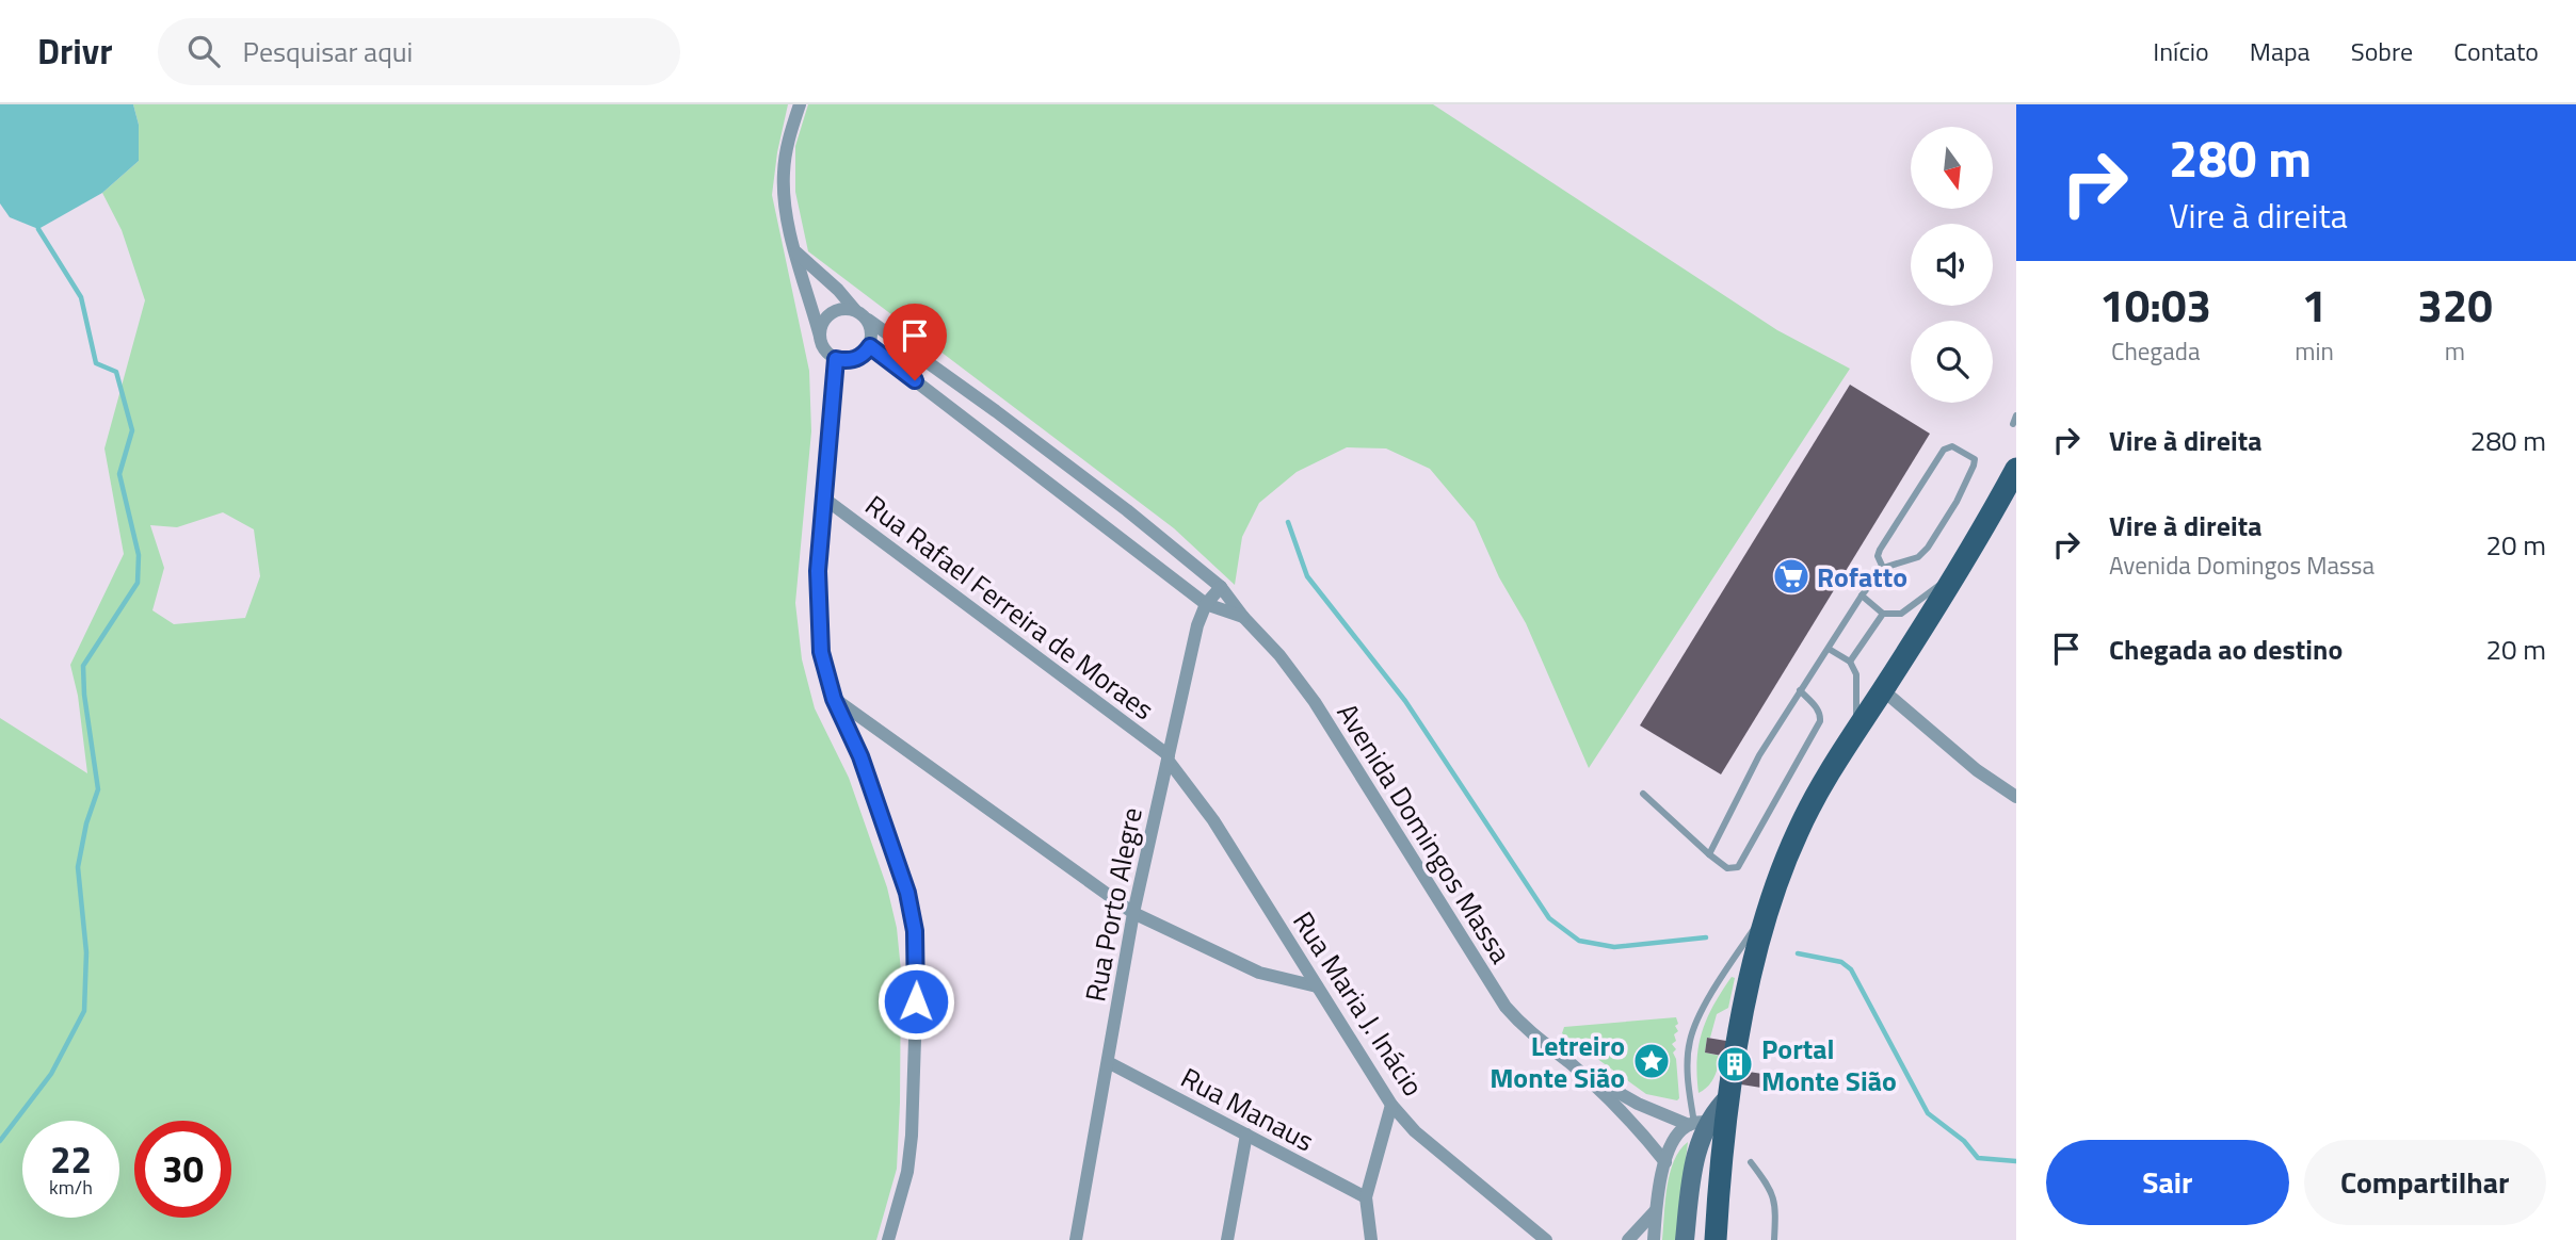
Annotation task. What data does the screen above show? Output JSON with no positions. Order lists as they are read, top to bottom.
{
  "streets": {
    "street": [
      "Rua Rafael Ferreira de Moraes",
      "Avenida Domingos Massa",
      "Rua Porto Alegre",
      "Rua Maria J. Inácio",
      "Rua Manaus"
    ]
  },
  "crossings": [
    ["Rua Rafael Ferreira de Moraes", "Rua Porto Alegre"],
    ["Rua Rafael Ferreira de Moraes", "Rua Maria J. Inácio"],
    ["Avenida Domingos Massa", "Rua Porto Alegre"],
    ["Rua Porto Alegre", "Rua Maria J. Inácio"],
    ["Rua Porto Alegre", "Rua Manaus"]
  ],
  "places": {
    "supermarket": ["Rofatto"],
    "place": ["Letreiro Monte Sião"],
    "building": ["Portal Monte Sião"]
  },
  "north": "bottom",
  "page": {
    "header": "Drivr",
    "search": "Pesquisar aqui",
    "nav": [
      "Início",
      "Mapa",
      "Sobre",
      "Contato"
    ],
    "turn": ["280 m", "Vire à direita"],
    "eta": [
      "10:03",
      "Chegada",
      "1",
      "min",
      "320",
      "m"
    ],
    "list": [
      {
        "name": "Vire à direita",
        "value": "280 m"
      },
      {
        "name": "Vire à direita",
        "note": "Avenida Domingos Massa",
        "value": "20 m"
      },
      {
        "name": "Chegada ao destino",
        "value": "20 m"
      }
    ],
    "speed": "22 km/h",
    "limit": "30",
    "buttons": ["Sair", "Compartilhar"]
  }
}
